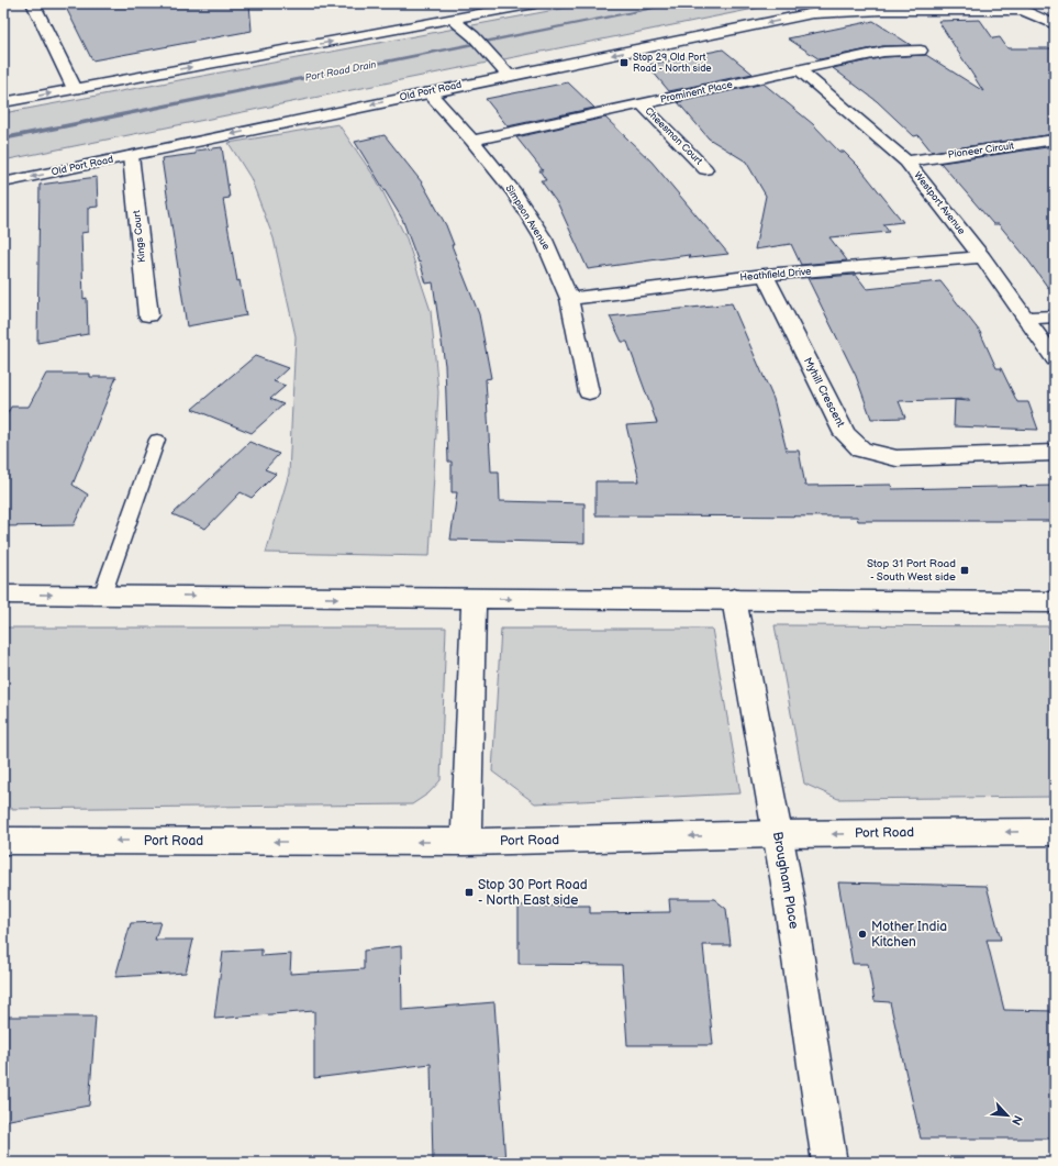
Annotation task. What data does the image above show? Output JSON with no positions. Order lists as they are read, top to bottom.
{
  "streets": {
    "main road": [
      "Old Port Road",
      "Prominent Place",
      "Cheesman Court",
      "Pioneer Circuit",
      "Westport Avenue",
      "Simpson Avenue",
      "Kings Court",
      "Heathfield Drive",
      "Myhill Crescent",
      "Port Road",
      "Brougham Place"
    ]
  },
  "crossings": [
    ["Old Port Road", "Simpson Avenue"],
    ["Old Port Road", "Kings Court"],
    ["Prominent Place", "Cheesman Court"],
    ["Prominent Place", "Westport Avenue"],
    ["Prominent Place", "Simpson Avenue"],
    ["Pioneer Circuit", "Westport Avenue"],
    ["Westport Avenue", "Heathfield Drive"],
    ["Simpson Avenue", "Heathfield Drive"],
    ["Heathfield Drive", "Myhill Crescent"],
    ["Port Road", "Brougham Place"]
  ],
  "one_way": ["Port Road"],
  "water": ["Port Road Drain"],
  "places": {
    "transit": ["Stop 29 Old Port Road - North side", "Stop 31 Port Road - South West side", "Stop 30 Port Road - North East side"],
    "other": ["Mother India Kitchen"]
  },
  "north": "bottom right"
}
